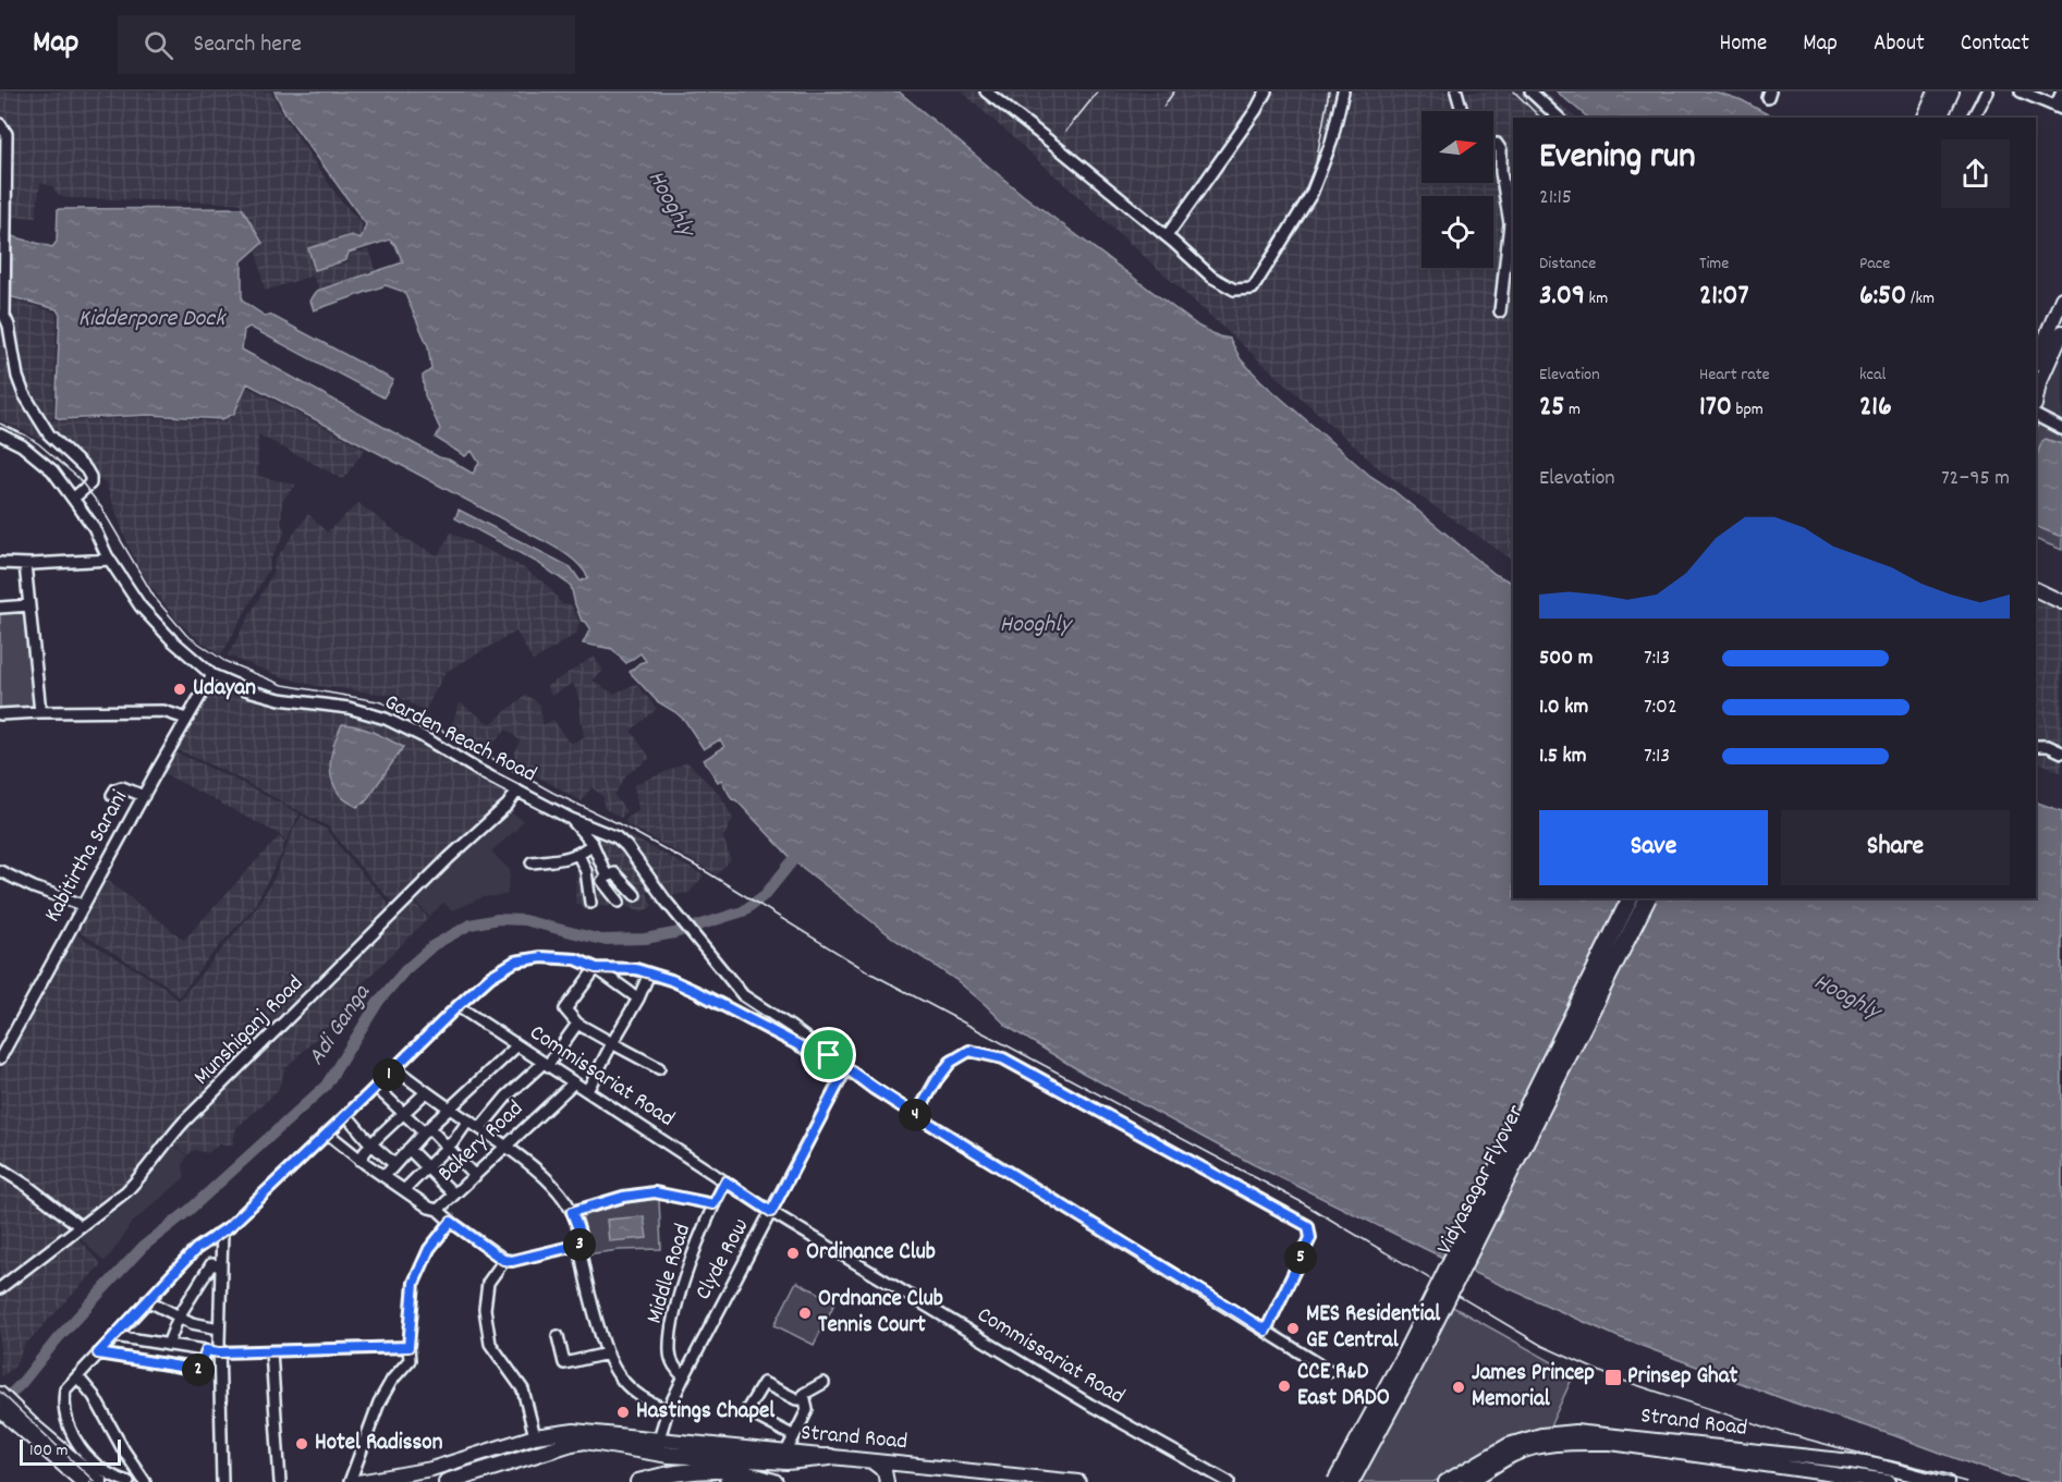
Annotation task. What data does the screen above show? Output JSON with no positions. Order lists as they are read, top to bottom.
{
  "streets": {
    "highway": ["Vidyasagar Flyover"],
    "main road": ["Strand Road"],
    "street": [
      "Garden Reach Road",
      "Kabitirtha Sarani",
      "Munshiganj Road",
      "Commissariat Road",
      "Bakery Road",
      "Clyde Row",
      "Middle Road"
    ]
  },
  "crossings": [
    ["Garden Reach Road", "Kabitirtha Sarani"],
    ["Garden Reach Road", "Munshiganj Road"],
    ["Garden Reach Road", "Clyde Row"],
    ["Commissariat Road", "Bakery Road"],
    ["Commissariat Road", "Clyde Row"],
    ["Commissariat Road", "Middle Road"],
    ["Clyde Row", "Middle Road"],
    ["Clyde Row", "Strand Road"]
  ],
  "water": ["Hooghly", "Kidderpore Dock", "Adi Ganga"],
  "places": {
    "other": [
      "Udayan",
      "Ordinance Club",
      "Ordnance Club Tennis Court",
      "MES Residential GE Central",
      "CCE R&D East DRDO",
      "James Princep Memorial",
      "Hastings Chapel",
      "Hotel Radisson"
    ],
    "transit": ["Prinsep Ghat"]
  },
  "scale_bar": "100 m",
  "north": "right",
  "page": {
    "header": "Map",
    "search": "Search here",
    "nav": [
      "Home",
      "Map",
      "About",
      "Contact"
    ],
    "heading": ["Evening run", "21:15"],
    "stats": [
      ["Distance", "3.09 km"],
      ["Time", "21:07"],
      ["Pace", "6:50 /km"],
      ["Elevation", "25 m"],
      ["Heart rate", "170 bpm"],
      ["kcal", "216"]
    ],
    "chart": ["Elevation", "72–95 m"],
    "list": [
      {
        "name": "500 m",
        "note": "7:13"
      },
      {
        "name": "1.0 km",
        "note": "7:02"
      },
      {
        "name": "1.5 km",
        "note": "7:13"
      }
    ],
    "buttons": ["Save", "Share"],
    "pins": [
      "1",
      "4",
      "3",
      "5",
      "2"
    ],
    "scale": "100 m"
  }
}
